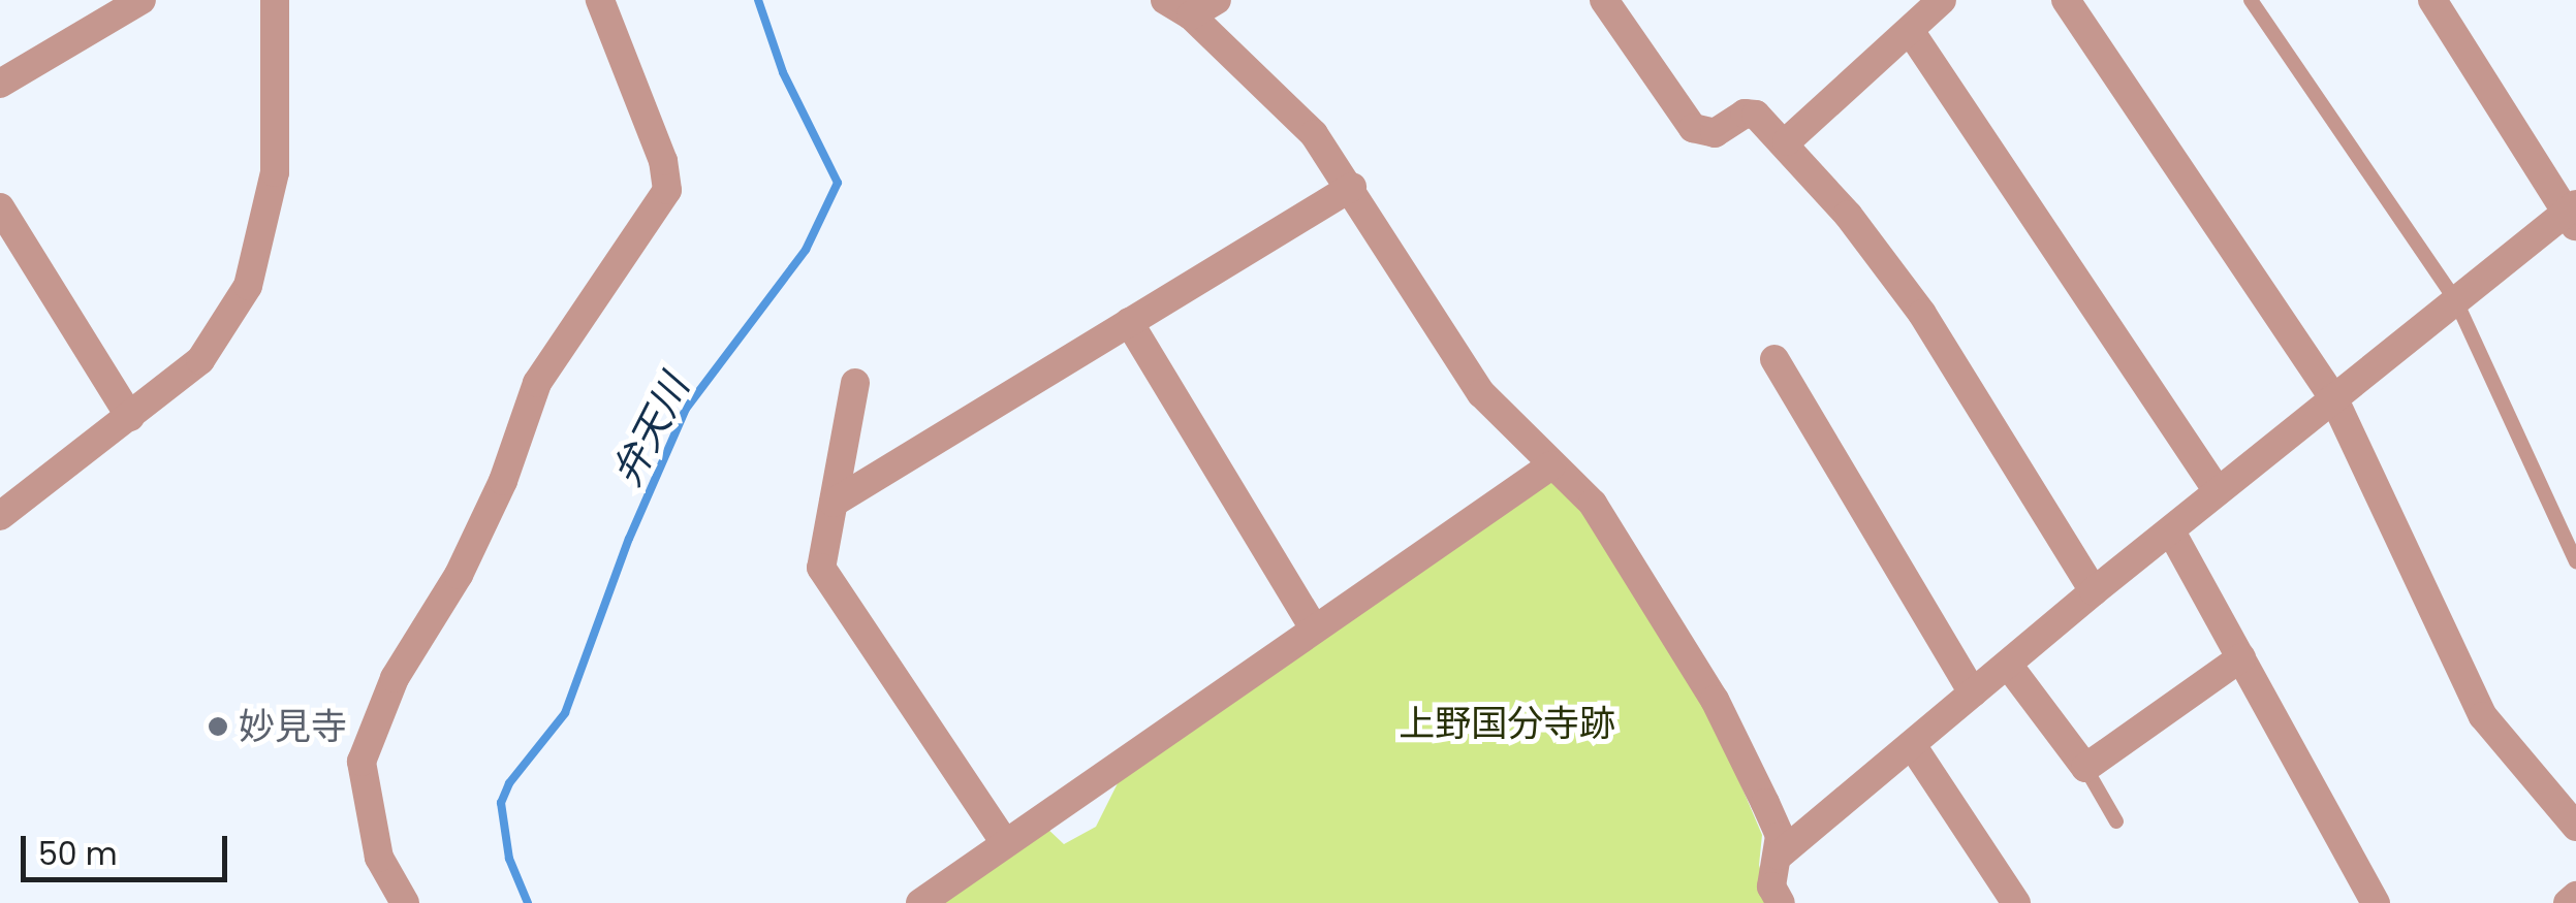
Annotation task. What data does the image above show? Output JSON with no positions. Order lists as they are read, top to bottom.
{
  "water": ["弁天川"],
  "parks": ["上野国分寺跡"],
  "places": ["妙見寺"],
  "scale_bar": "50 m"
}
